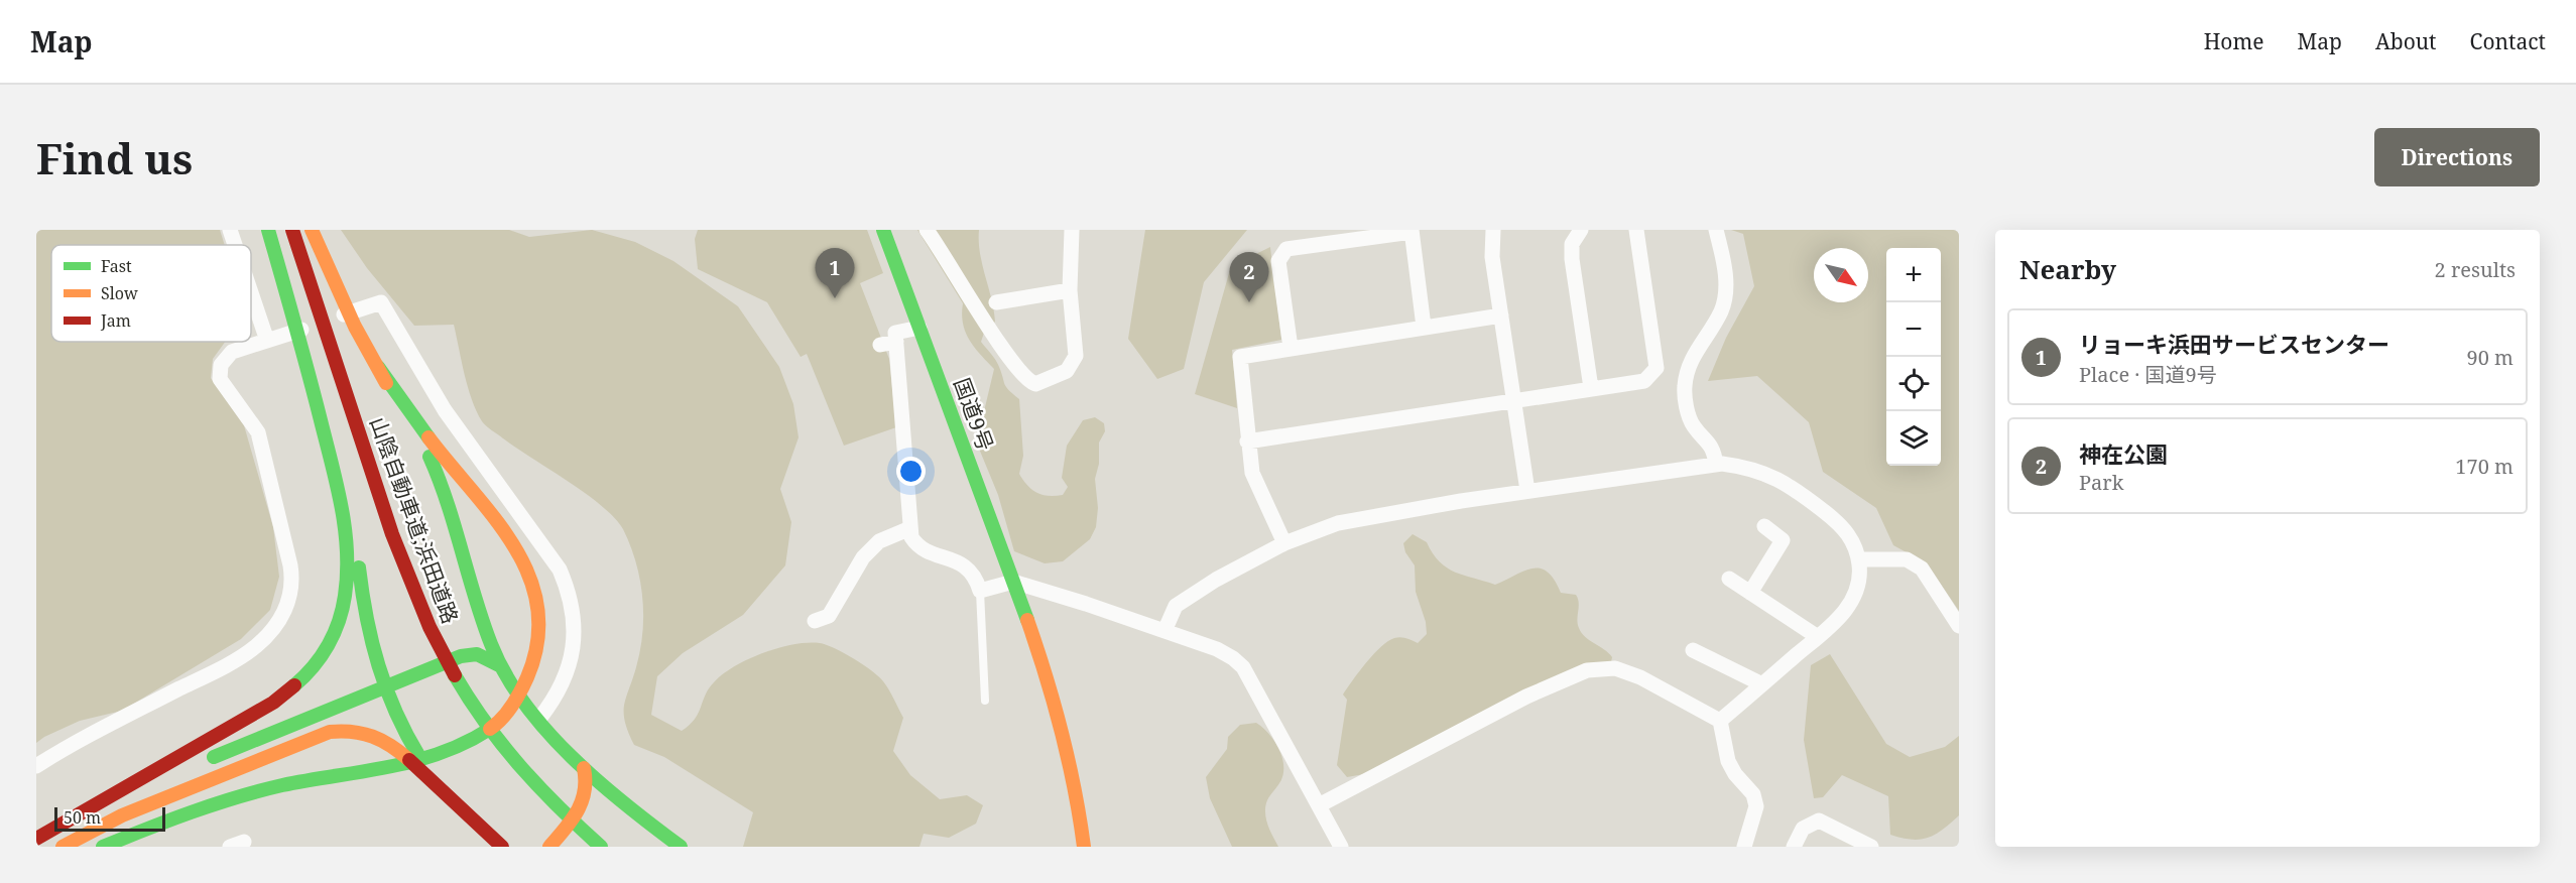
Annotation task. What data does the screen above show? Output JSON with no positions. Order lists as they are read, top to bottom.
{
  "streets": {
    "highway": ["国道9号", "山陰自動車道;浜田道路"]
  },
  "legend": ["Fast", "Slow", "Jam"],
  "scale_bar": "50 m",
  "north": "bottom right",
  "page": {
    "header": "Map",
    "nav": [
      "Home",
      "Map",
      "About",
      "Contact"
    ],
    "buttons": "Directions",
    "title": "Find us",
    "heading": ["Nearby", "2 results"],
    "map_buttons": ["+", "−"],
    "pins": ["1", "2"],
    "list": [
      {
        "mark": "1",
        "name": "リョーキ浜田サービスセンター",
        "note": "Place · 国道9号",
        "value": "90 m"
      },
      {
        "mark": "2",
        "name": "神在公園",
        "note": "Park",
        "value": "170 m"
      }
    ],
    "scale": "50 m"
  }
}
